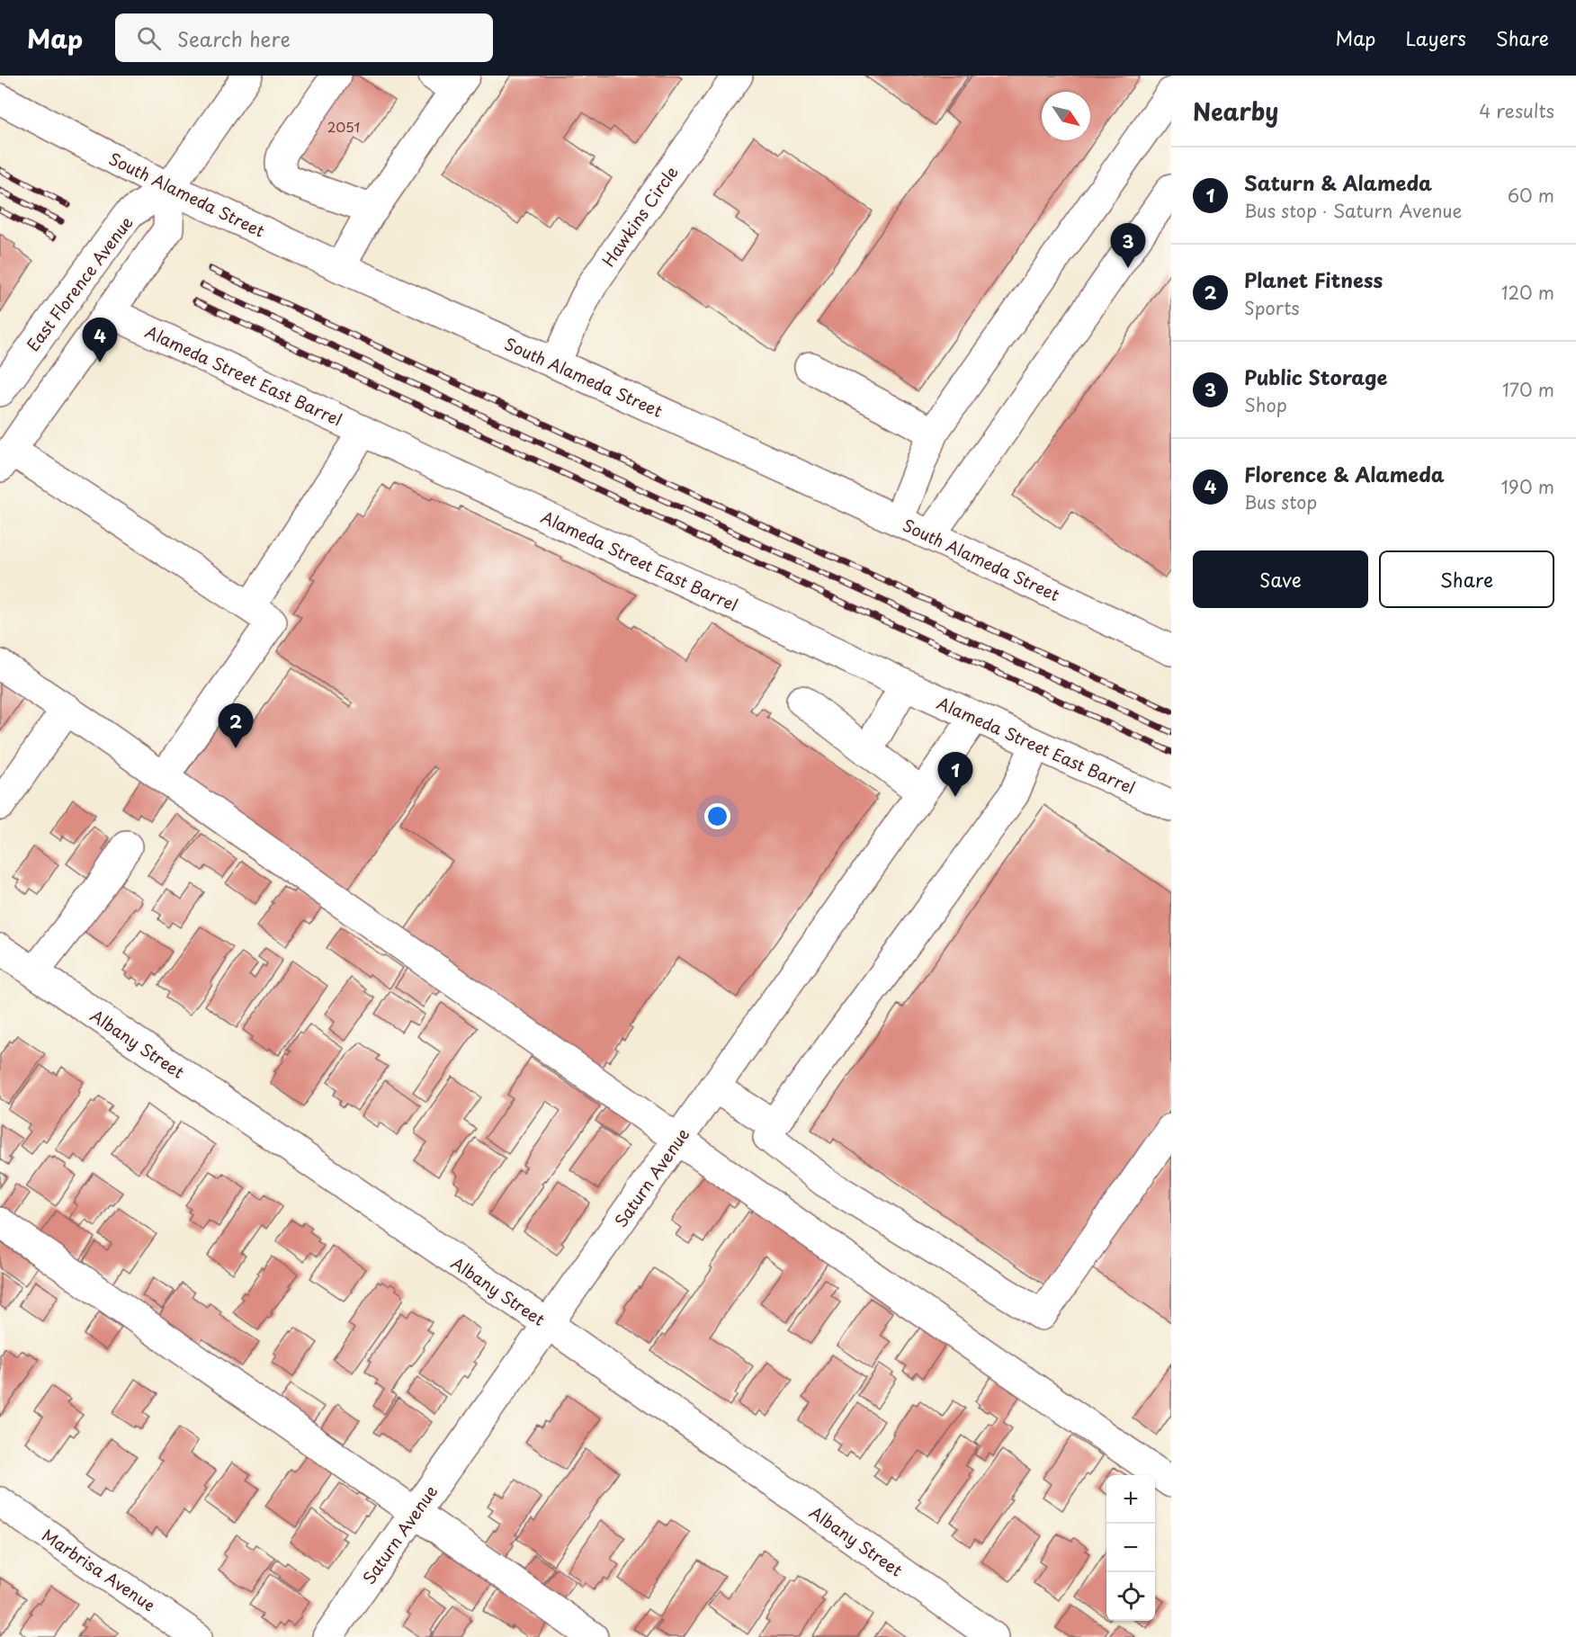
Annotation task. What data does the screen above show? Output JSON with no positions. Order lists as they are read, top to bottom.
{
  "streets": {
    "street": [
      "South Alameda Street",
      "Hawkins Circle",
      "East Florence Avenue",
      "Alameda Street East Barrel",
      "Albany Street",
      "Saturn Avenue",
      "Marbrisa Avenue"
    ]
  },
  "crossings": [
    ["South Alameda Street", "Hawkins Circle"],
    ["South Alameda Street", "East Florence Avenue"],
    ["Alameda Street East Barrel", "Saturn Avenue"],
    ["Albany Street", "Saturn Avenue"]
  ],
  "house_numbers": ["2051"],
  "north": "bottom right",
  "page": {
    "header": "Map",
    "search": "Search here",
    "nav": ["Map", "Layers", "Share"],
    "heading": ["Nearby", "4 results"],
    "list": [
      {
        "mark": "1",
        "name": "Saturn & Alameda",
        "note": "Bus stop · Saturn Avenue",
        "value": "60 m"
      },
      {
        "mark": "2",
        "name": "Planet Fitness",
        "note": "Sports",
        "value": "120 m"
      },
      {
        "mark": "3",
        "name": "Public Storage",
        "note": "Shop",
        "value": "170 m"
      },
      {
        "mark": "4",
        "name": "Florence & Alameda",
        "note": "Bus stop",
        "value": "190 m"
      }
    ],
    "pins": [
      "3",
      "4",
      "2",
      "1"
    ],
    "buttons": ["Save", "Share"],
    "map_buttons": ["+", "−"]
  }
}
